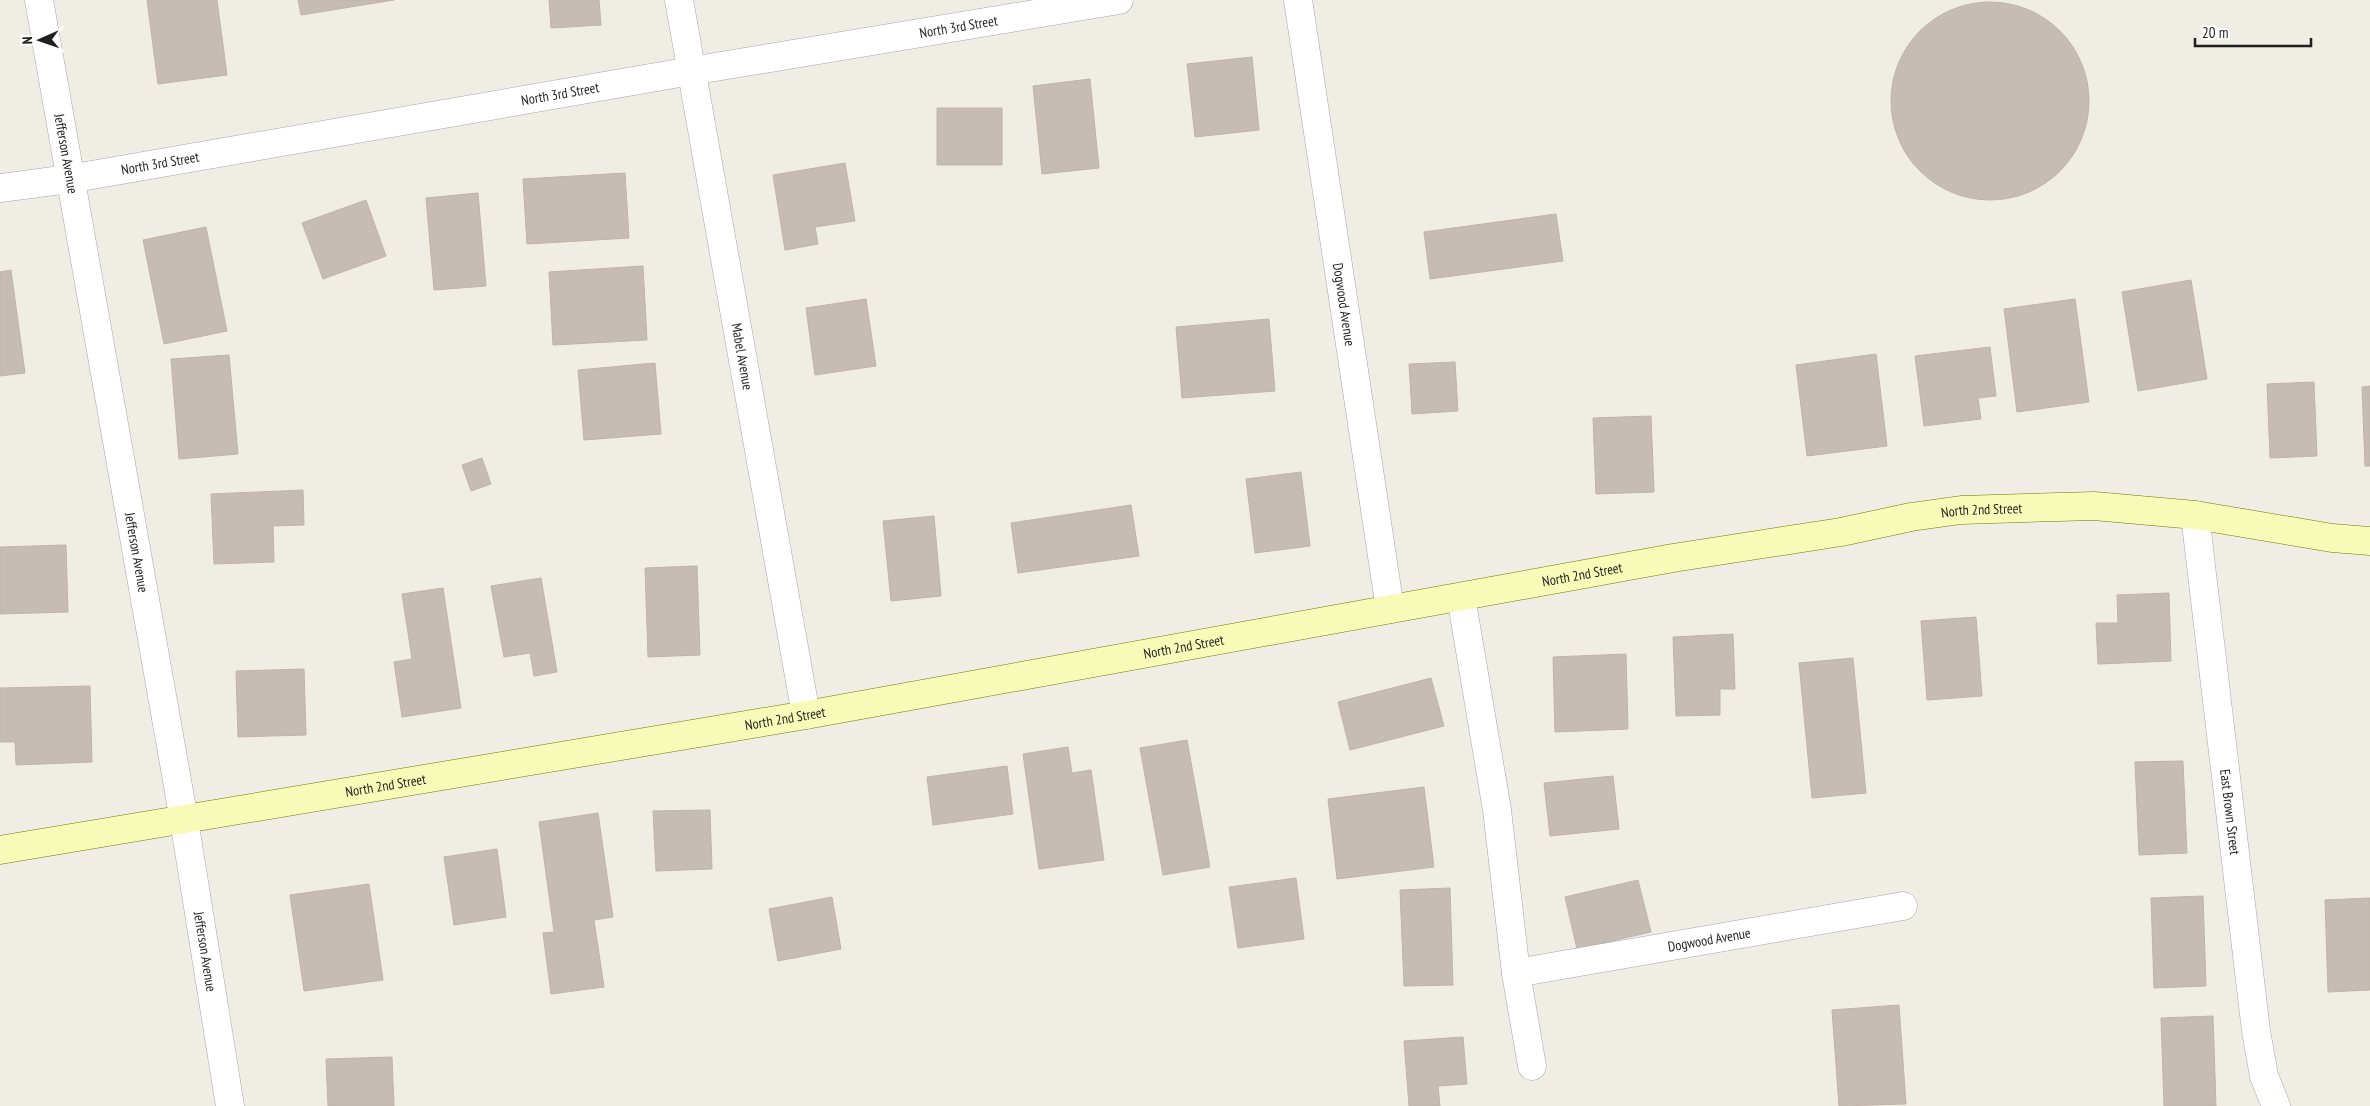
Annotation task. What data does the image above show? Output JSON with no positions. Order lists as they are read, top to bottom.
{
  "streets": {
    "street": [
      "North 3rd Street",
      "Jefferson Avenue",
      "Dogwood Avenue",
      "Mabel Avenue",
      "North 2nd Street",
      "East Brown Street"
    ]
  },
  "crossings": [
    ["North 3rd Street", "Jefferson Avenue"],
    ["North 3rd Street", "Mabel Avenue"],
    ["Jefferson Avenue", "North 2nd Street"],
    ["Dogwood Avenue", "North 2nd Street"],
    ["Mabel Avenue", "North 2nd Street"],
    ["North 2nd Street", "East Brown Street"]
  ],
  "scale_bar": "20 m",
  "north": "left"
}
